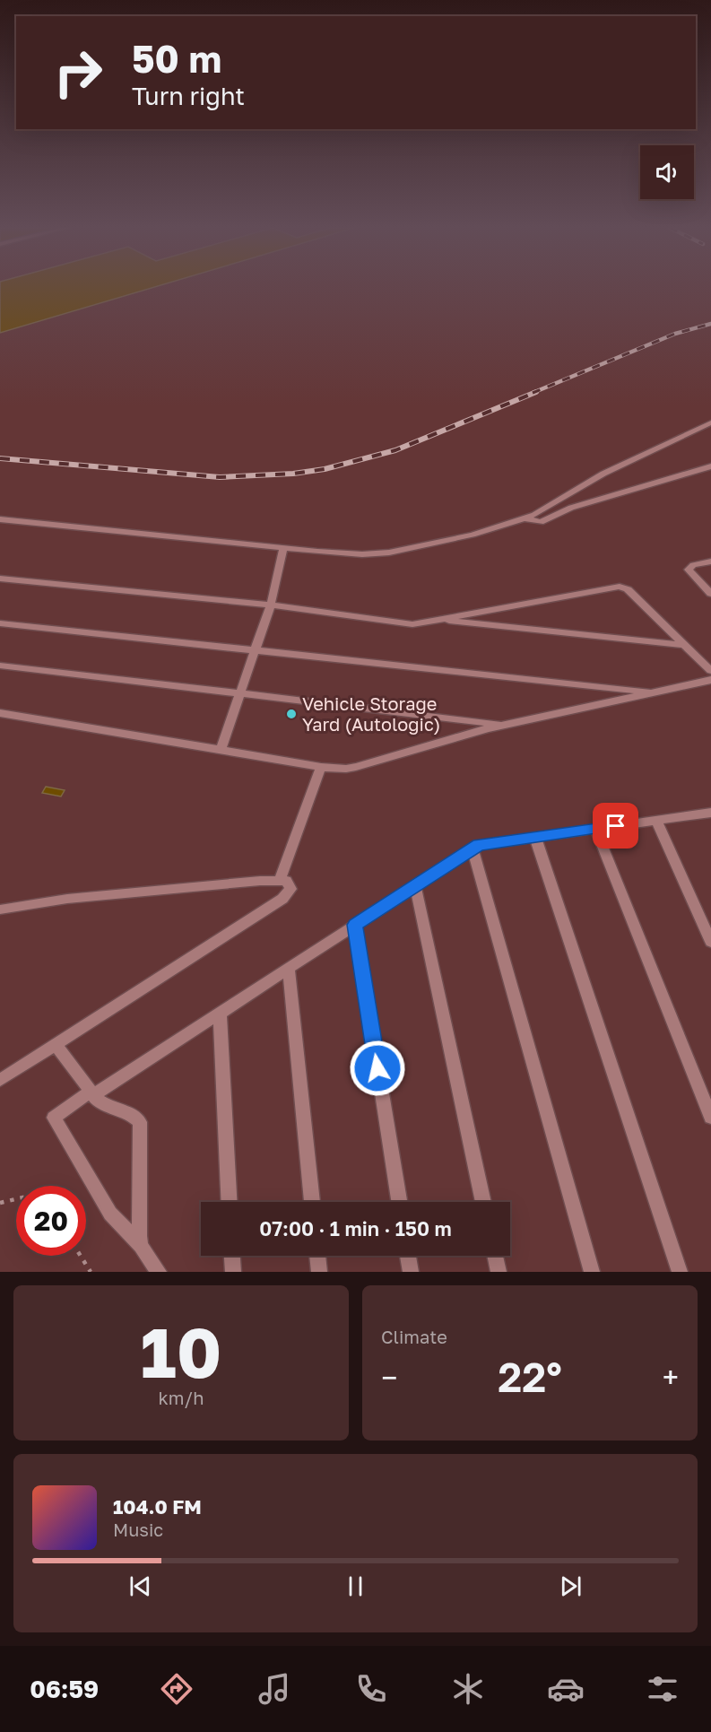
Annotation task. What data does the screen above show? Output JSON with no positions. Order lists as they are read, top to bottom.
{
  "places": ["Vehicle Storage Yard (Autologic)"],
  "page": {
    "turn": ["50 m", "Turn right"],
    "limit": "20",
    "trip": "07:00 · 1 min · 150 m",
    "tile": [
      ["10", "km/h"],
      "Climate"
    ],
    "heat": ["−", "22°", "+"],
    "song": ["104.0 FM", "Music"],
    "tabs": "06:59"
  }
}
